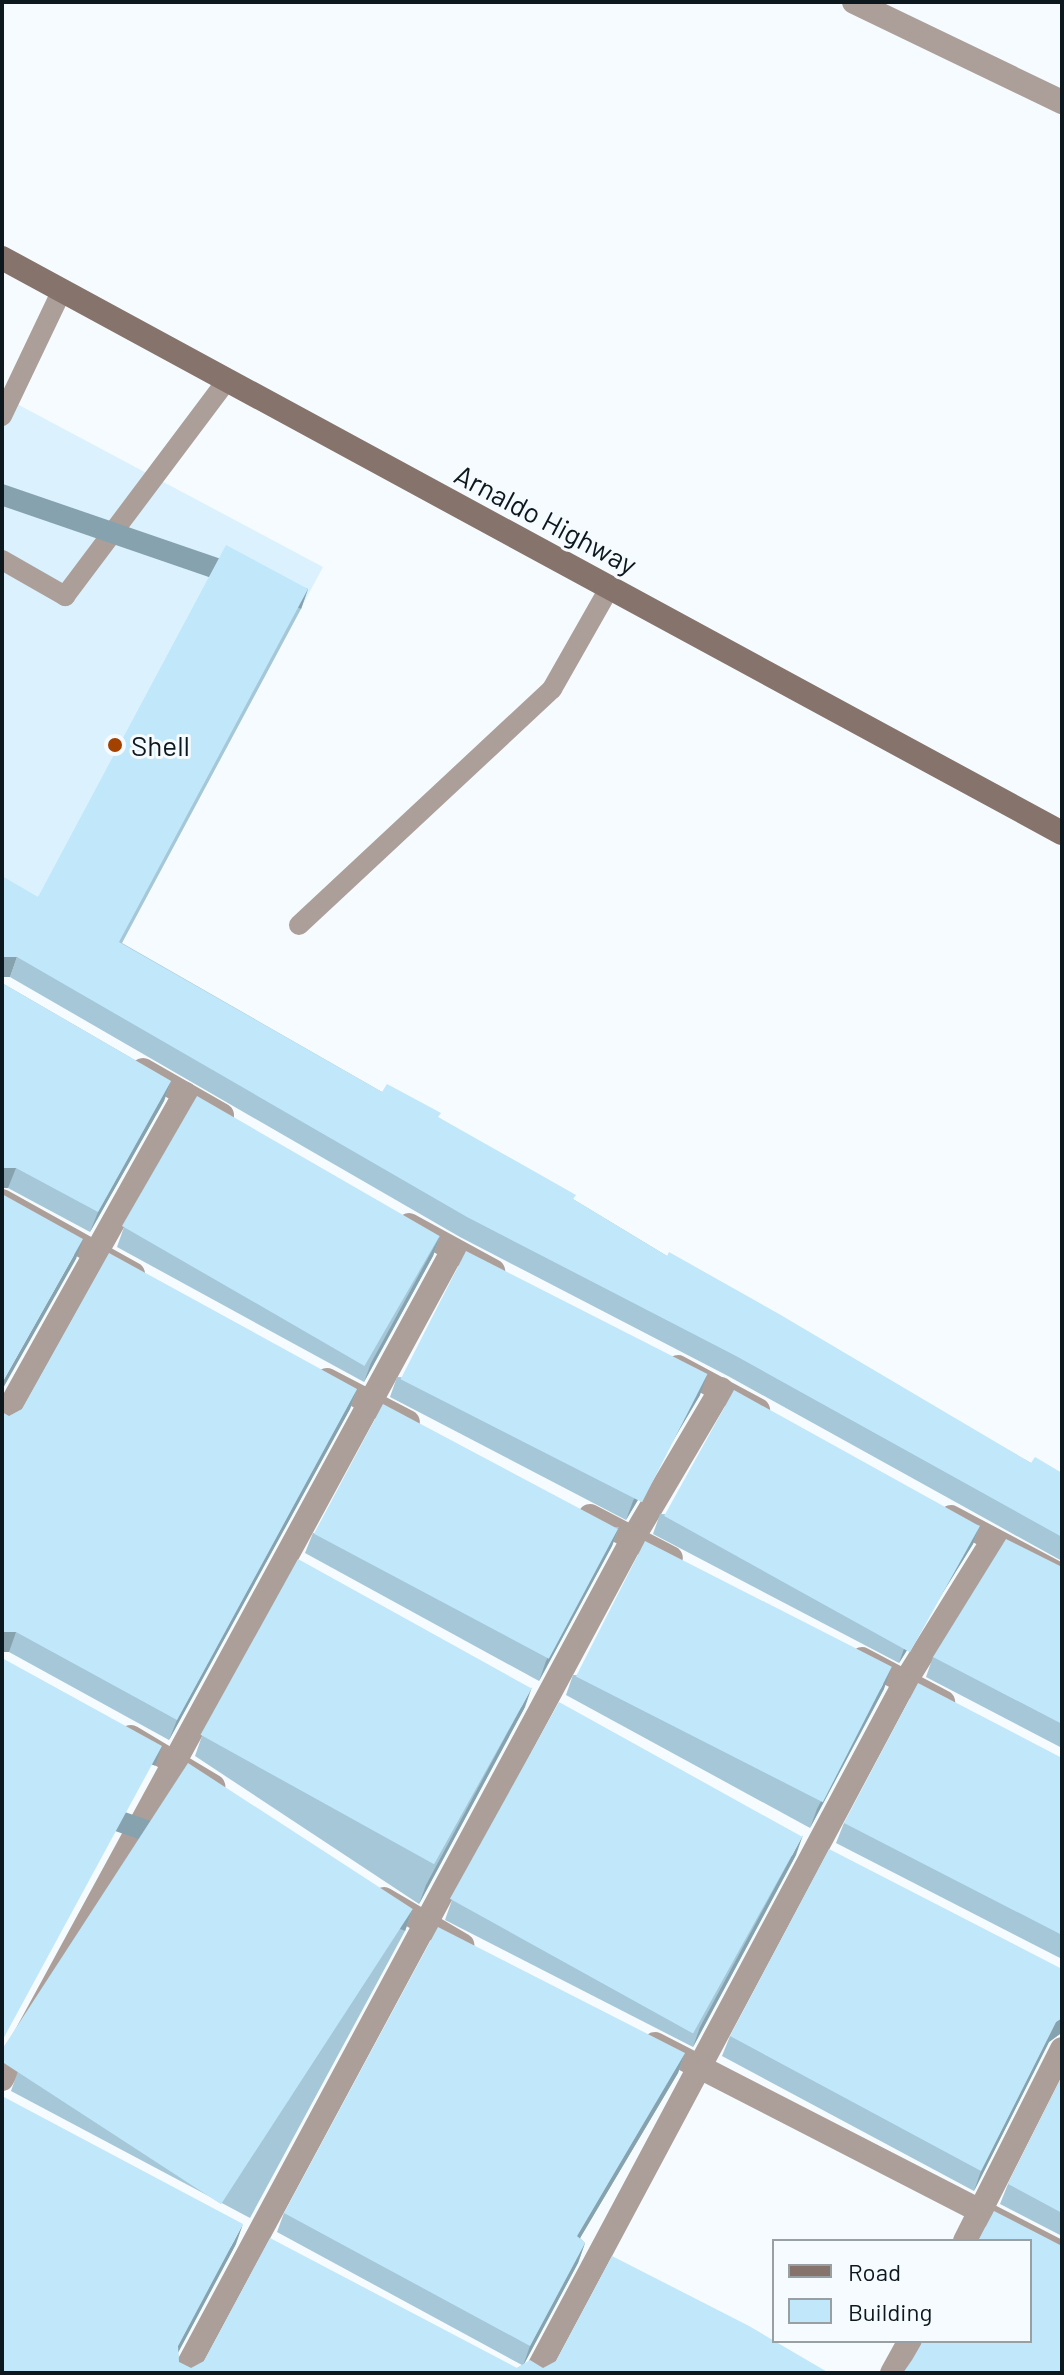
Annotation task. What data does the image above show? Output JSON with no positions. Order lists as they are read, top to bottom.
{
  "streets": {
    "main road": ["Arnaldo Highway"]
  },
  "places": ["Shell"],
  "legend": ["Road", "Building"]
}
